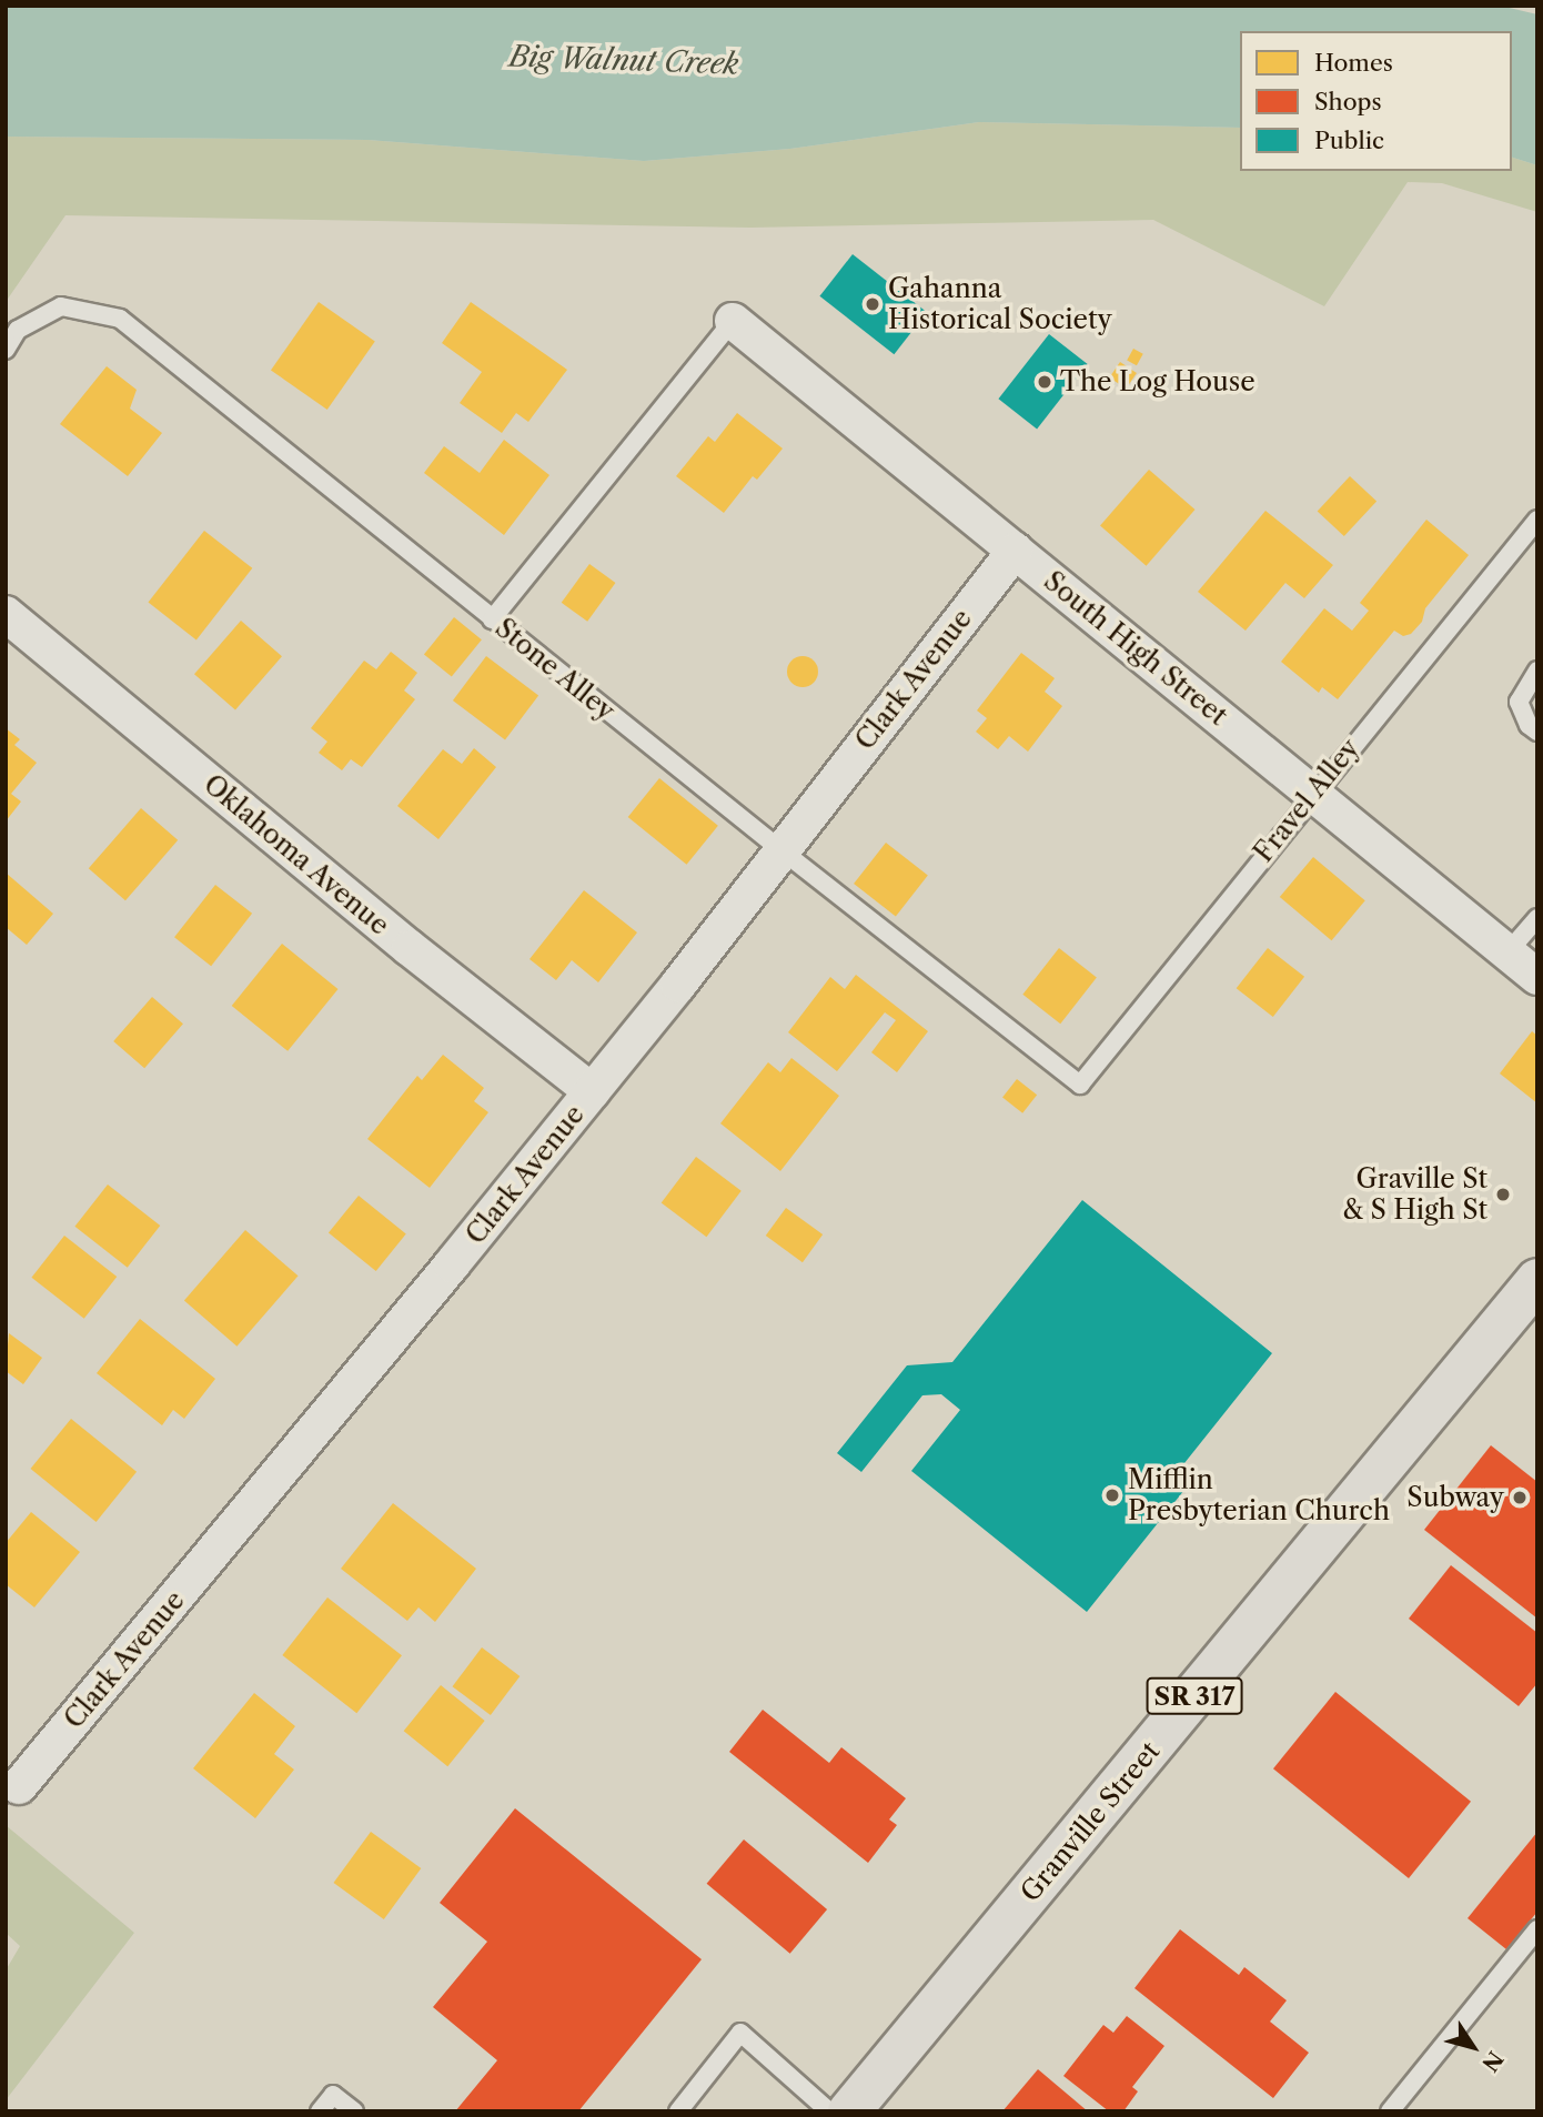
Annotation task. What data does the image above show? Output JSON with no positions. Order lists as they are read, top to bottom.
{
  "streets": {
    "main road": ["SR 317", "Granville Street"],
    "street": ["South High Street", "Clark Avenue", "Oklahoma Avenue"],
    "lane": ["Stone Alley", "Fravel Alley"]
  },
  "crossings": [
    ["South High Street", "Clark Avenue"],
    ["South High Street", "Fravel Alley"],
    ["Stone Alley", "Clark Avenue"],
    ["Stone Alley", "Fravel Alley"],
    ["Clark Avenue", "Oklahoma Avenue"]
  ],
  "water": ["Big Walnut Creek"],
  "places": [
    "Gahanna Historical Society",
    "The Log House",
    "Graville St & S High St",
    "Mifflin Presbyterian Church",
    "Subway"
  ],
  "legend": ["Homes", "Shops", "Public"],
  "north": "bottom right"
}
